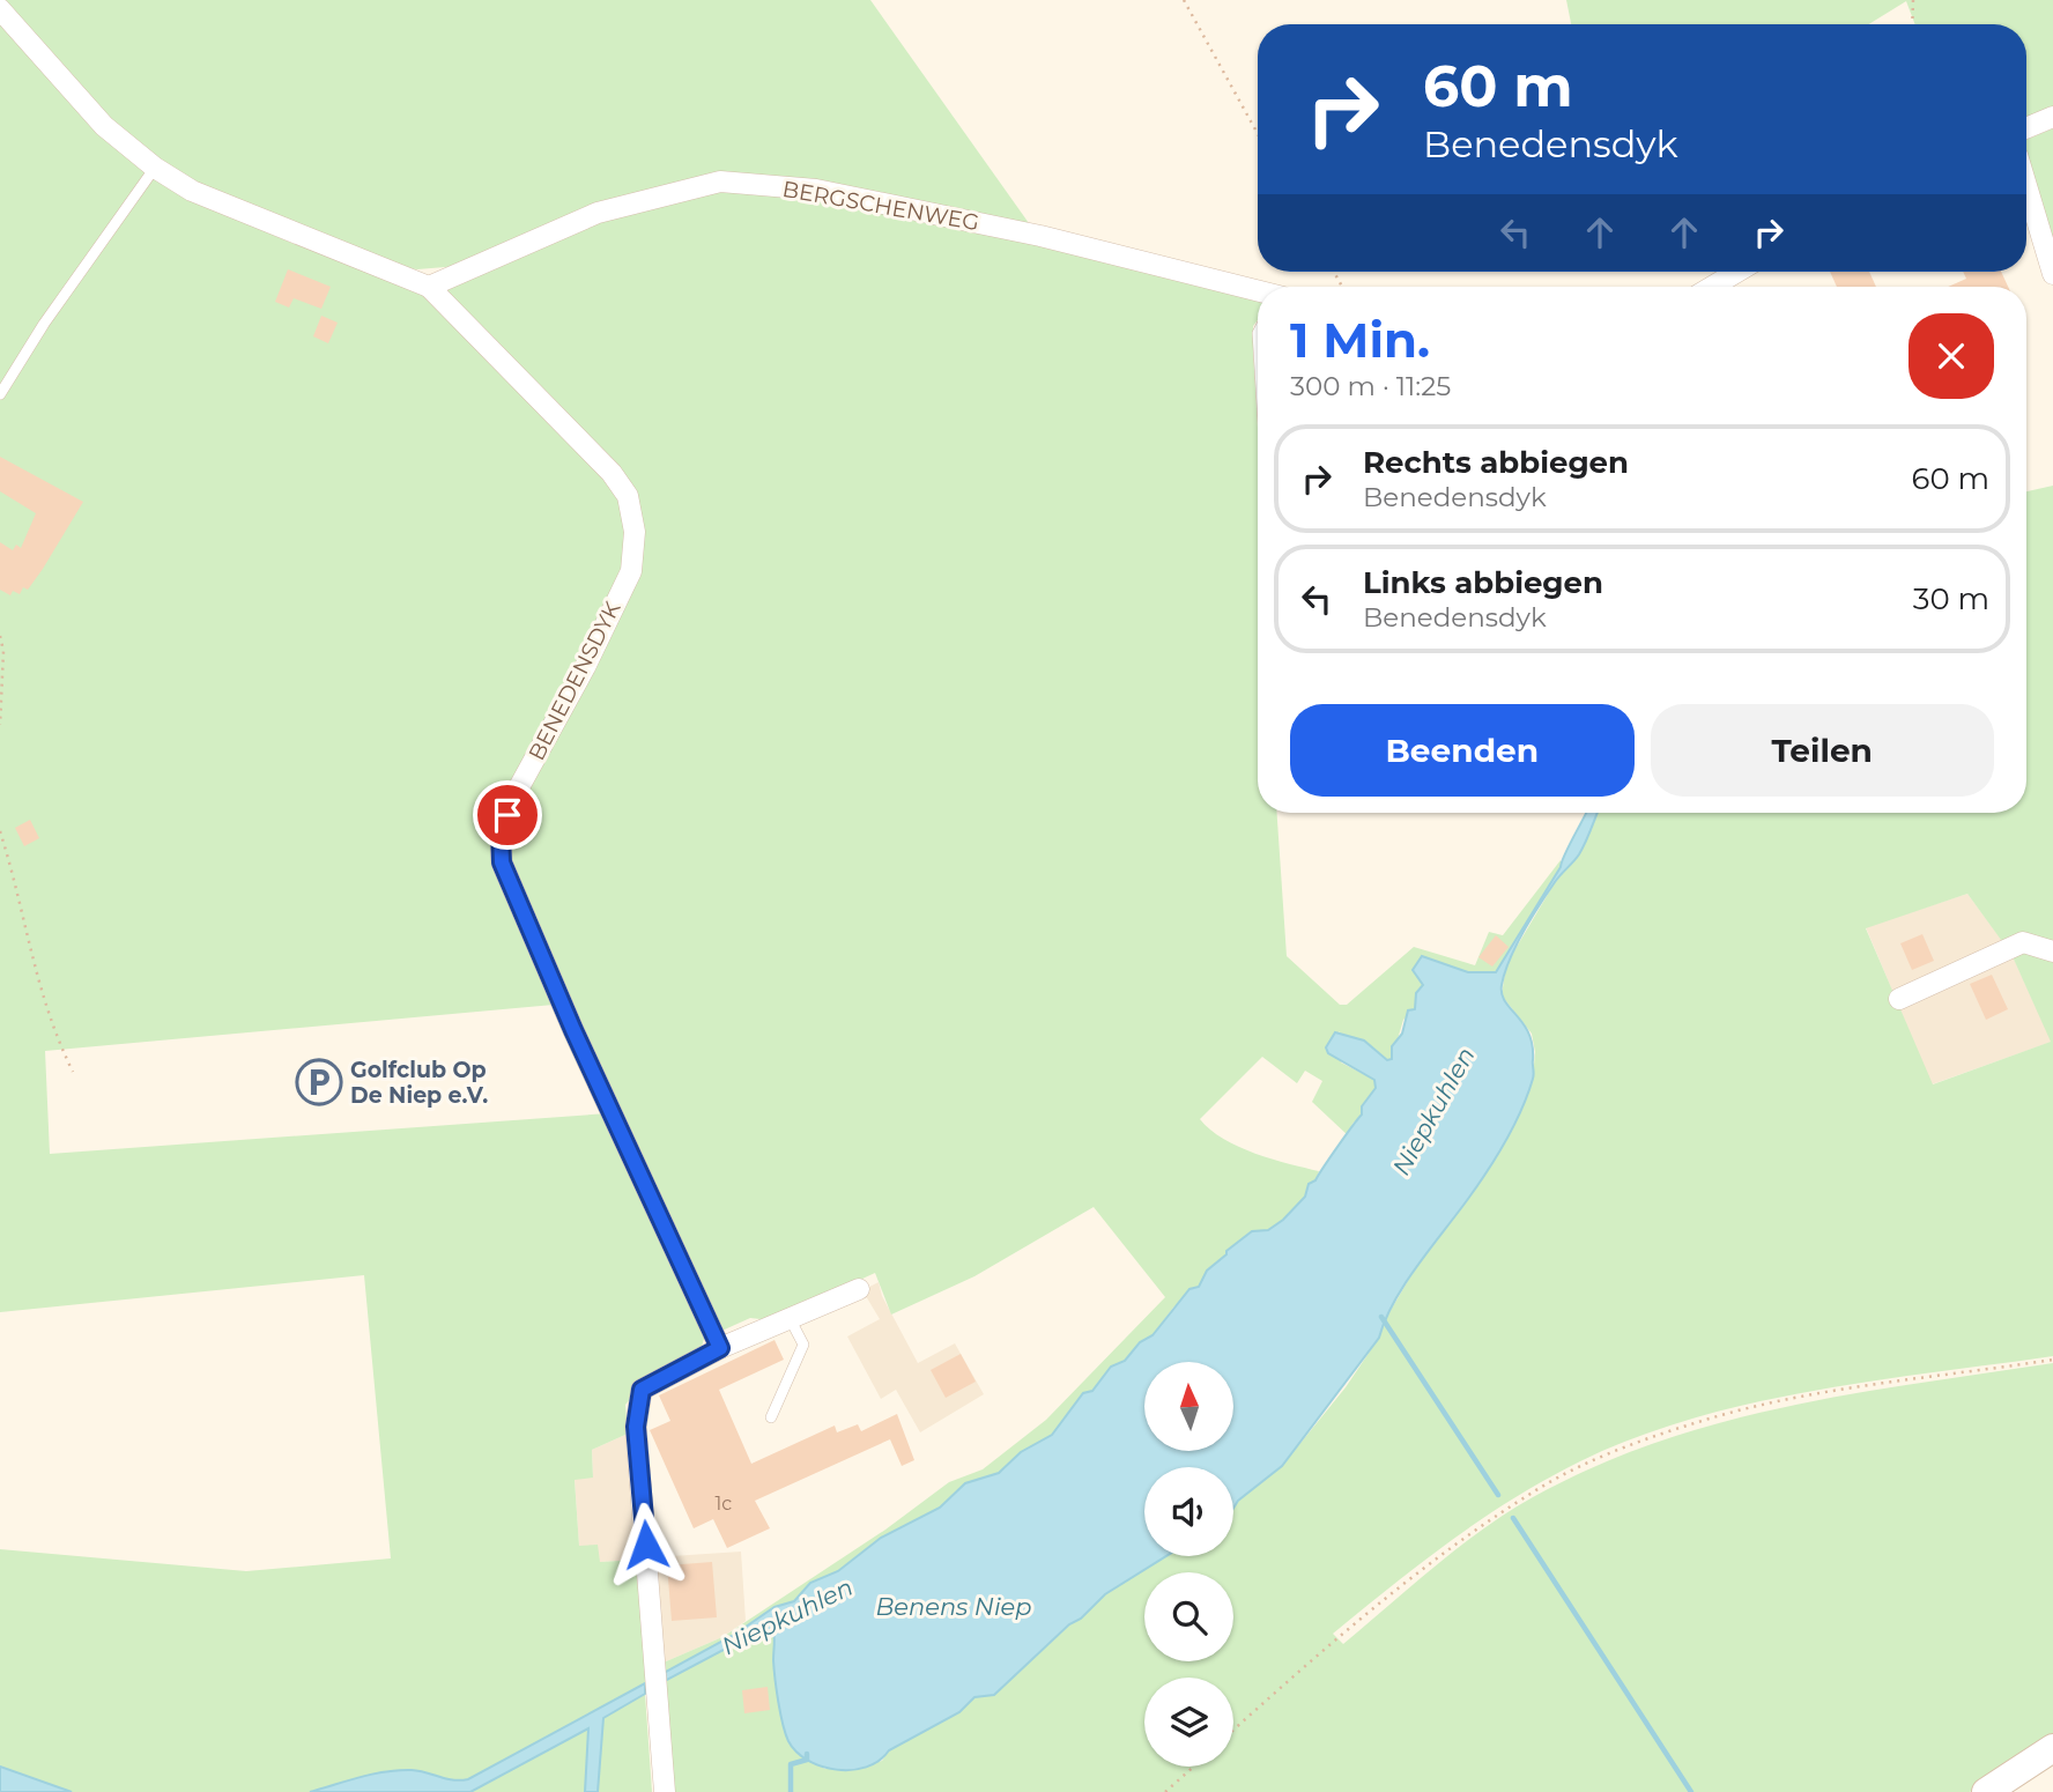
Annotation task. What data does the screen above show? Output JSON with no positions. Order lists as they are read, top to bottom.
{
  "streets": {
    "street": ["BERGSCHENWEG", "BENEDENSDYK"]
  },
  "crossings": [
    ["BERGSCHENWEG", "BENEDENSDYK"]
  ],
  "water": ["Niepkuhlen", "Benens Niep"],
  "places": {
    "parking": ["Golfclub Op De Niep e.V."]
  },
  "house_numbers": ["1c"],
  "north": "top",
  "page": {
    "turn": ["60 m", "Benedensdyk"],
    "heading": ["1 Min.", "300 m · 11:25"],
    "list": [
      {
        "name": "Rechts abbiegen",
        "note": "Benedensdyk",
        "value": "60 m"
      },
      {
        "name": "Links abbiegen",
        "note": "Benedensdyk",
        "value": "30 m"
      }
    ],
    "buttons": ["Beenden", "Teilen"]
  }
}
